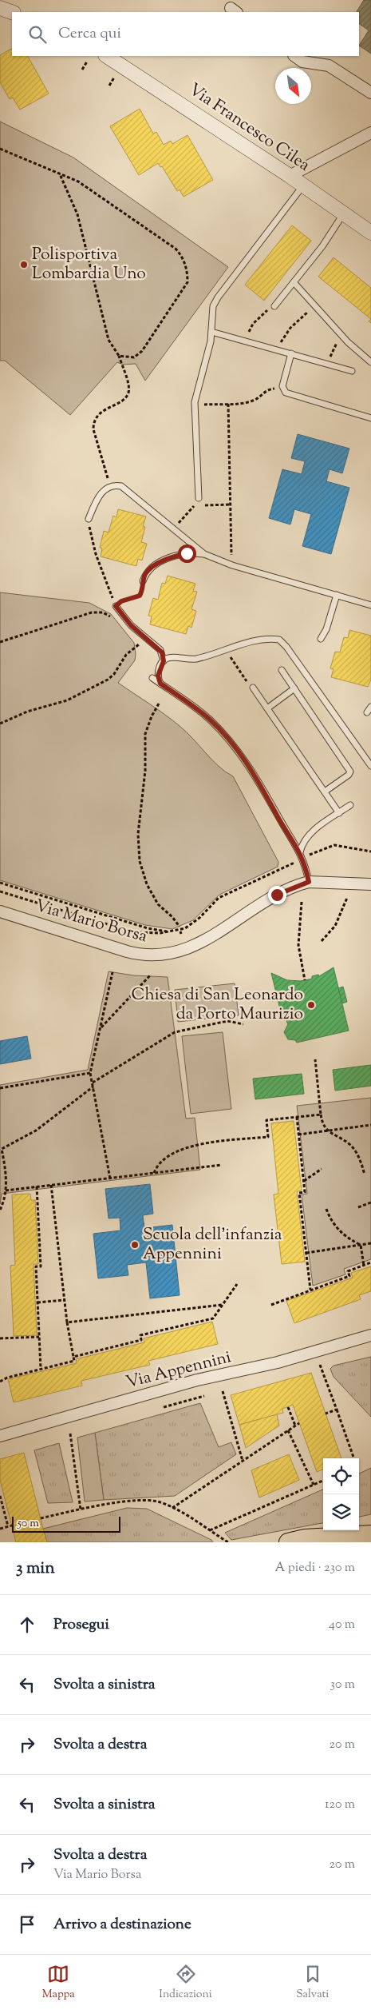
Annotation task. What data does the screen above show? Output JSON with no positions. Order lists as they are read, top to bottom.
{
  "streets": {
    "street": ["Via Francesco Cilea", "Via Mario Borsa", "Via Appennini"]
  },
  "places": ["Polisportiva Lombardia Uno", "Chiesa di San Leonardo da Porto Maurizio", "Scuola dell'infanzia Appennini"],
  "scale_bar": "50 m",
  "north": "bottom right",
  "page": {
    "search": "Cerca qui",
    "scale": "50 m",
    "heading": ["3 min", "A piedi · 230 m"],
    "list": [
      ["Prosegui", "40 m"],
      ["Svolta a sinistra", "30 m"],
      ["Svolta a destra", "20 m"],
      ["Svolta a sinistra", "120 m"],
      ["Svolta a destra", "Via Mario Borsa", "20 m"],
      "Arrivo a destinazione"
    ],
    "nav": ["Mappa", "Indicazioni", "Salvati"]
  }
}
